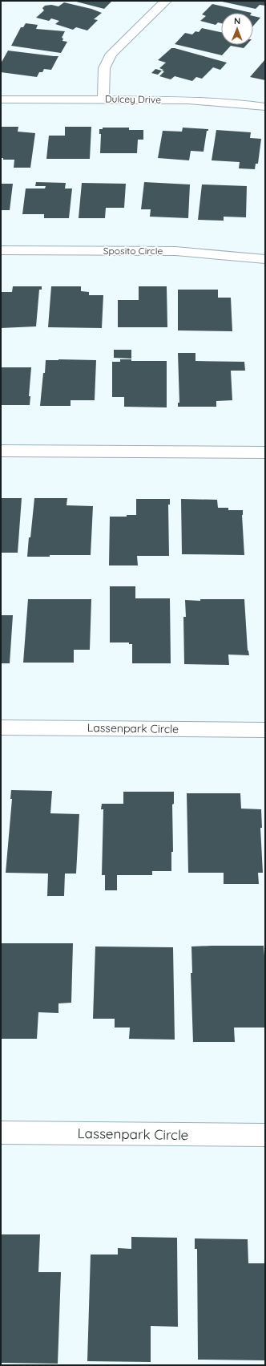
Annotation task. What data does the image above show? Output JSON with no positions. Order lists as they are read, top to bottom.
{
  "streets": {
    "street": ["Dulcey Drive", "Sposito Circle", "Lassenpark Circle"]
  },
  "north": "top"
}
